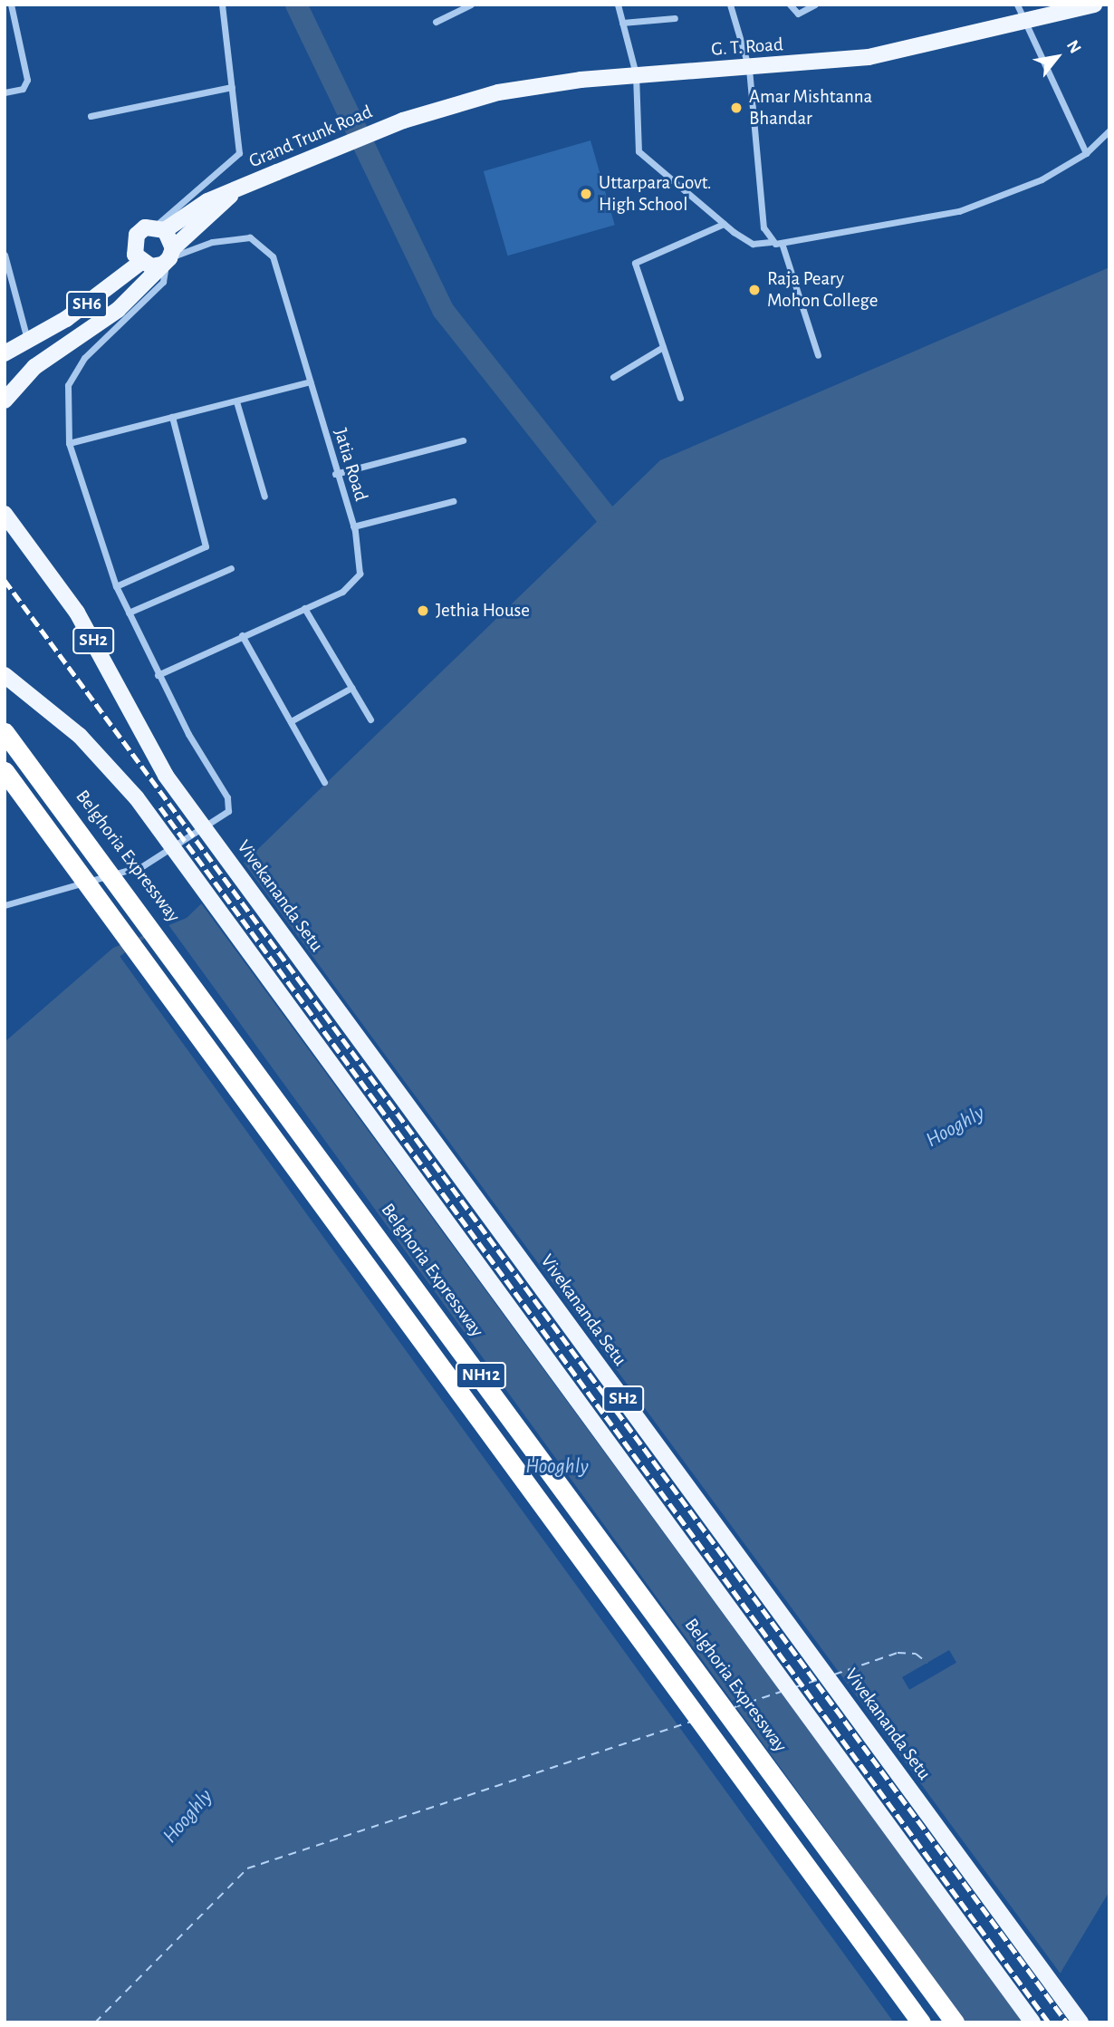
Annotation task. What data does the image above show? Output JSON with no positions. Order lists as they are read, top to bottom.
{
  "streets": {
    "highway": ["Belghoria Expressway", "NH12"],
    "main road": [
      "G. T. Road",
      "Grand Trunk Road",
      "SH6",
      "SH2",
      "Vivekananda Setu"
    ],
    "street": ["Jatia Road"]
  },
  "crossings": [
    ["G. T. Road", "Grand Trunk Road"],
    ["Grand Trunk Road", "SH6"],
    ["Grand Trunk Road", "Jatia Road"]
  ],
  "water": ["Hooghly"],
  "places": [
    "Amar Mishtanna Bhandar",
    "Uttarpara Govt. High School",
    "Raja Peary Mohon College",
    "Jethia House"
  ],
  "north": "top right"
}
